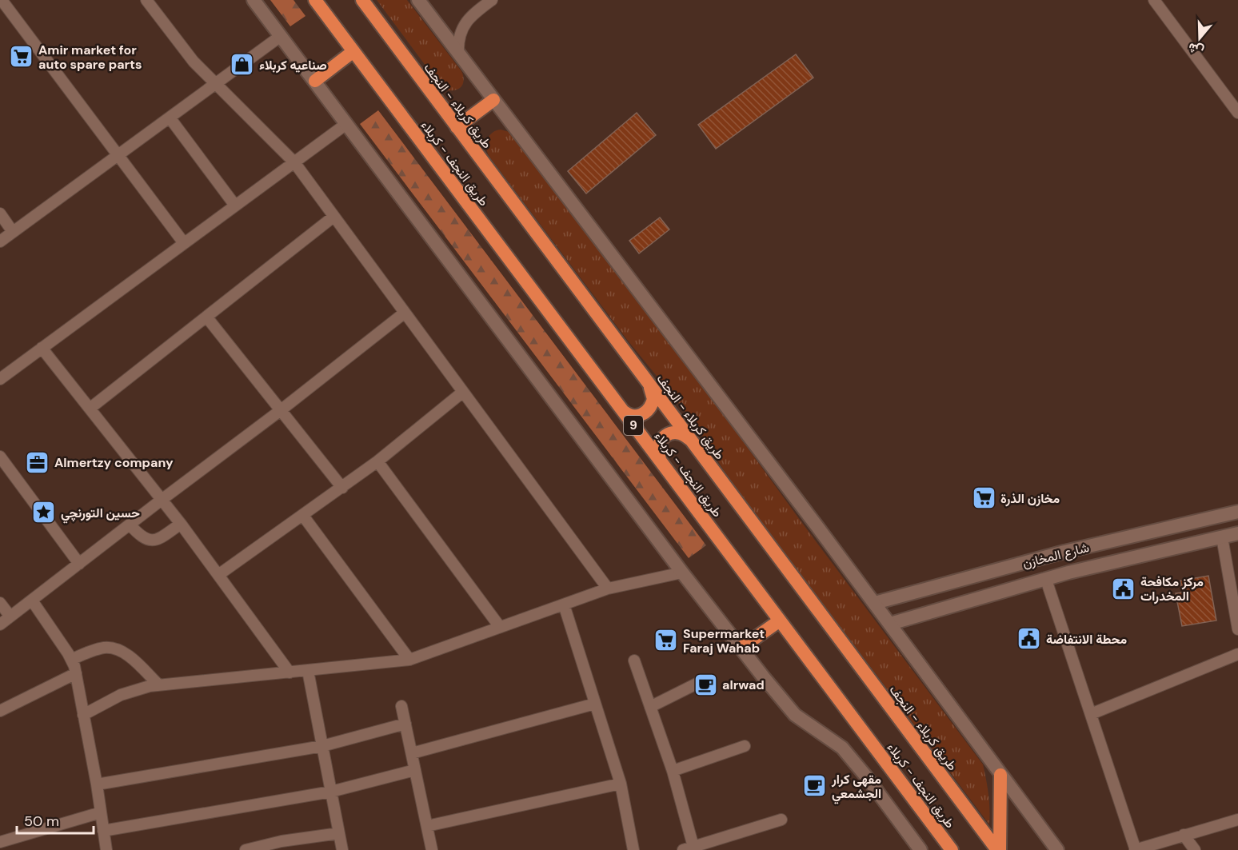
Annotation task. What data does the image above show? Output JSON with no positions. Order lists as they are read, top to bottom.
{
  "streets": {
    "highway": ["طريق كربلاء - النجف", "طريق النجف - كربلاء", "9"],
    "main road": ["شارع المخازن"]
  },
  "places": {
    "supermarket": ["Amir market for auto spare parts", "مخازن الذرة", "Supermarket Faraj Wahab"],
    "shop": ["صناعيه كربلاء"],
    "office": ["Almertzy company"],
    "place": ["حسين التورنچي"],
    "public building": ["مركز مكافحة المخدرات", "محطة الانتفاضة"],
    "cafe": ["alrwad", "مقهى كرار الجشمعي"]
  },
  "scale_bar": "50 m",
  "north": "bottom"
}
